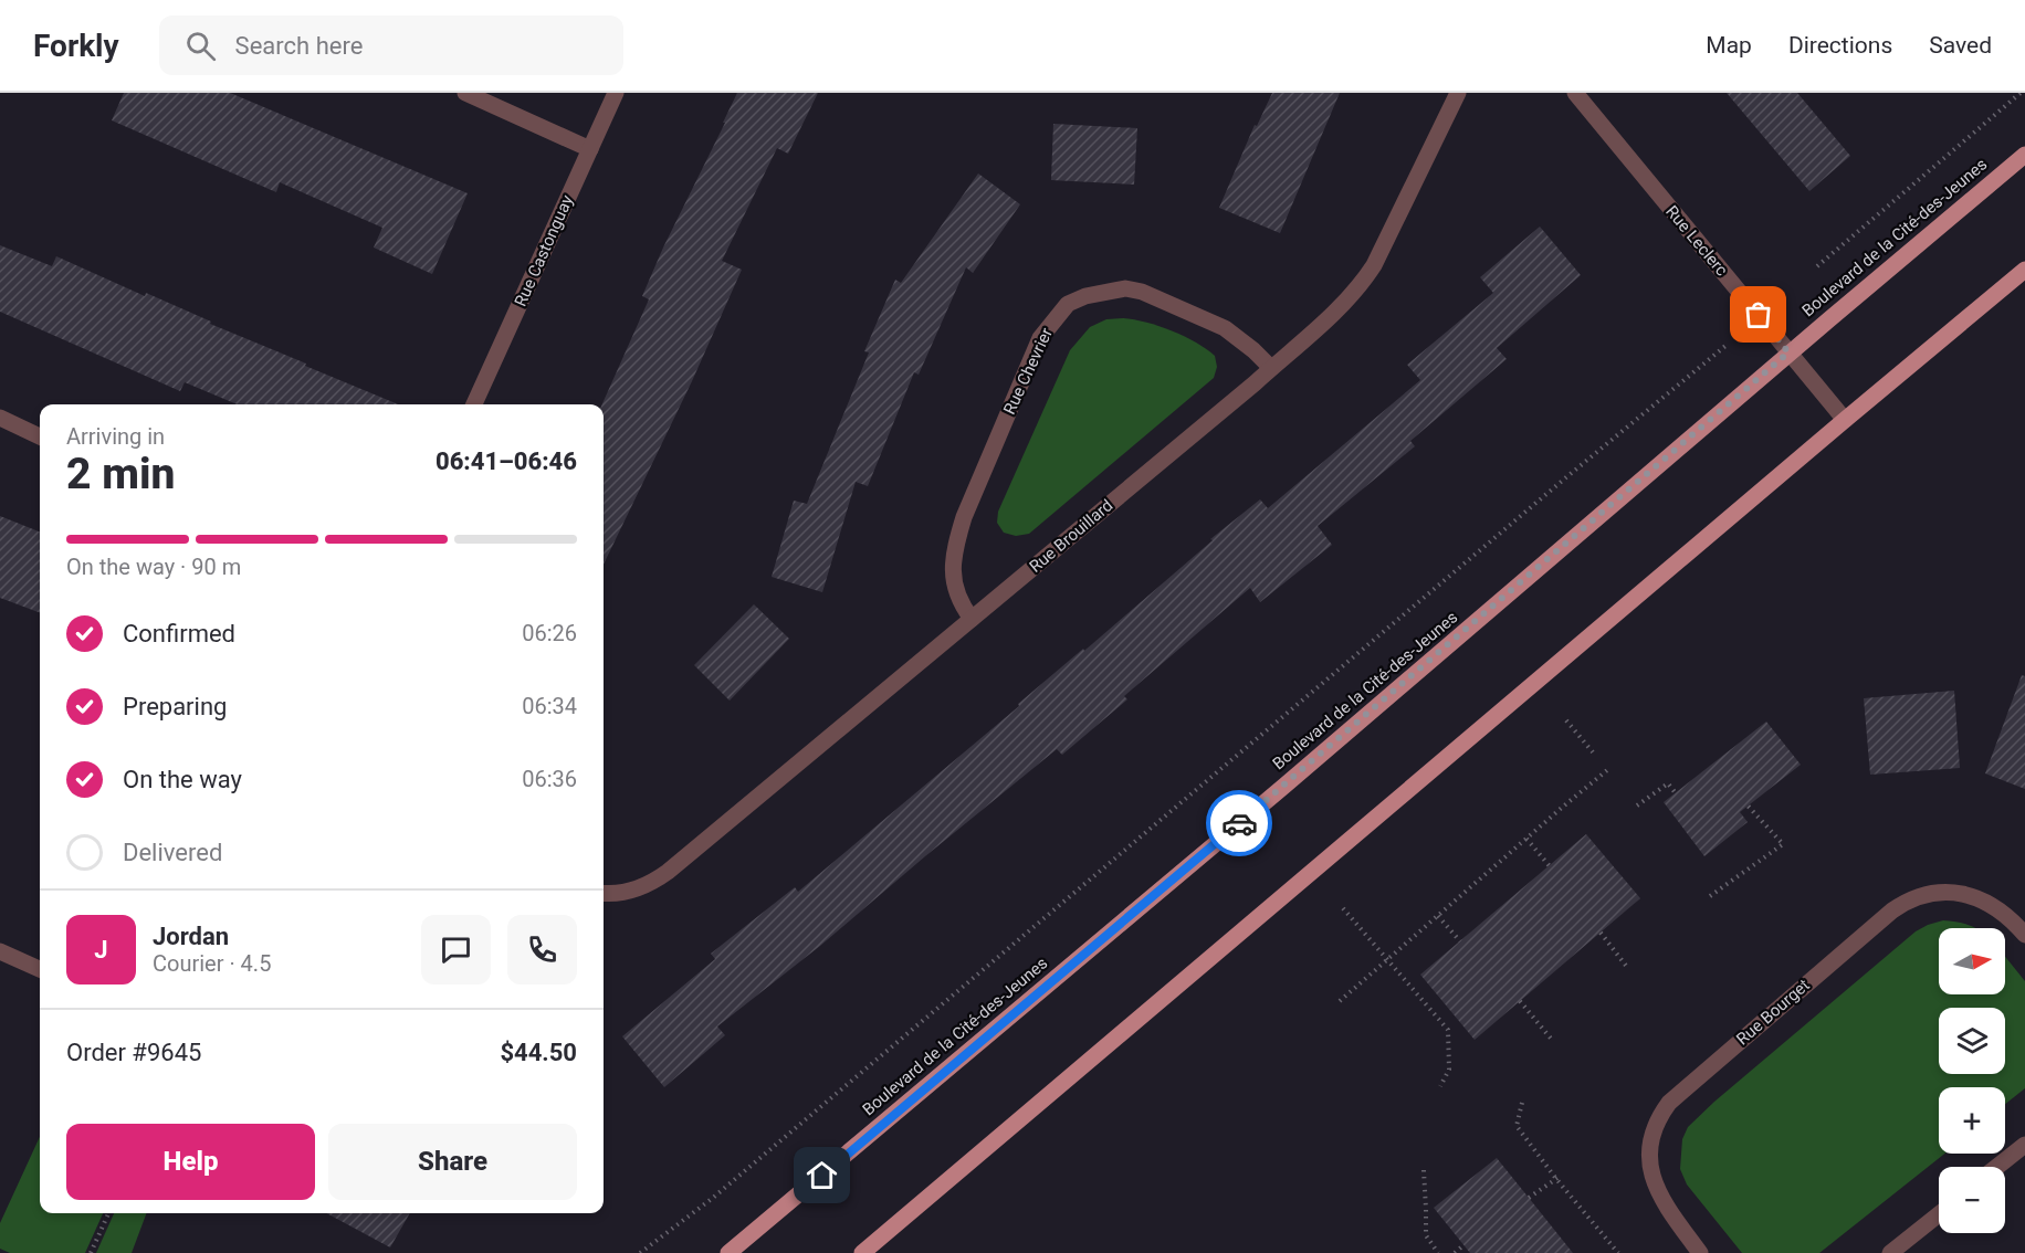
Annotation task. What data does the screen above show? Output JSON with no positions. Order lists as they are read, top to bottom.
{
  "streets": {
    "main road": ["Boulevard de la Cité-des-Jeunes"],
    "street": [
      "Rue Leclerc",
      "Rue Castonguay",
      "Rue Chevrier",
      "Rue Brouillard",
      "Rue Bourget"
    ]
  },
  "crossings": [
    ["Boulevard de la Cité-des-Jeunes", "Rue Leclerc"],
    ["Rue Chevrier", "Rue Brouillard"]
  ],
  "north": "right",
  "page": {
    "header": "Forkly",
    "search": "Search here",
    "nav": ["Map", "Directions", "Saved"],
    "heading": ["2 min", "Arriving in", "06:41–06:46"],
    "panel": [
      "Jordan",
      "Courier · 4.5",
      "Order #9645",
      "$44.50"
    ],
    "bar": "On the way · 90 m",
    "list": [
      ["Confirmed", "06:26"],
      ["Preparing", "06:34"],
      ["On the way", "06:36"],
      "Delivered"
    ],
    "round": "J",
    "map_buttons": ["+", "−"],
    "buttons": ["Help", "Share"]
  }
}
